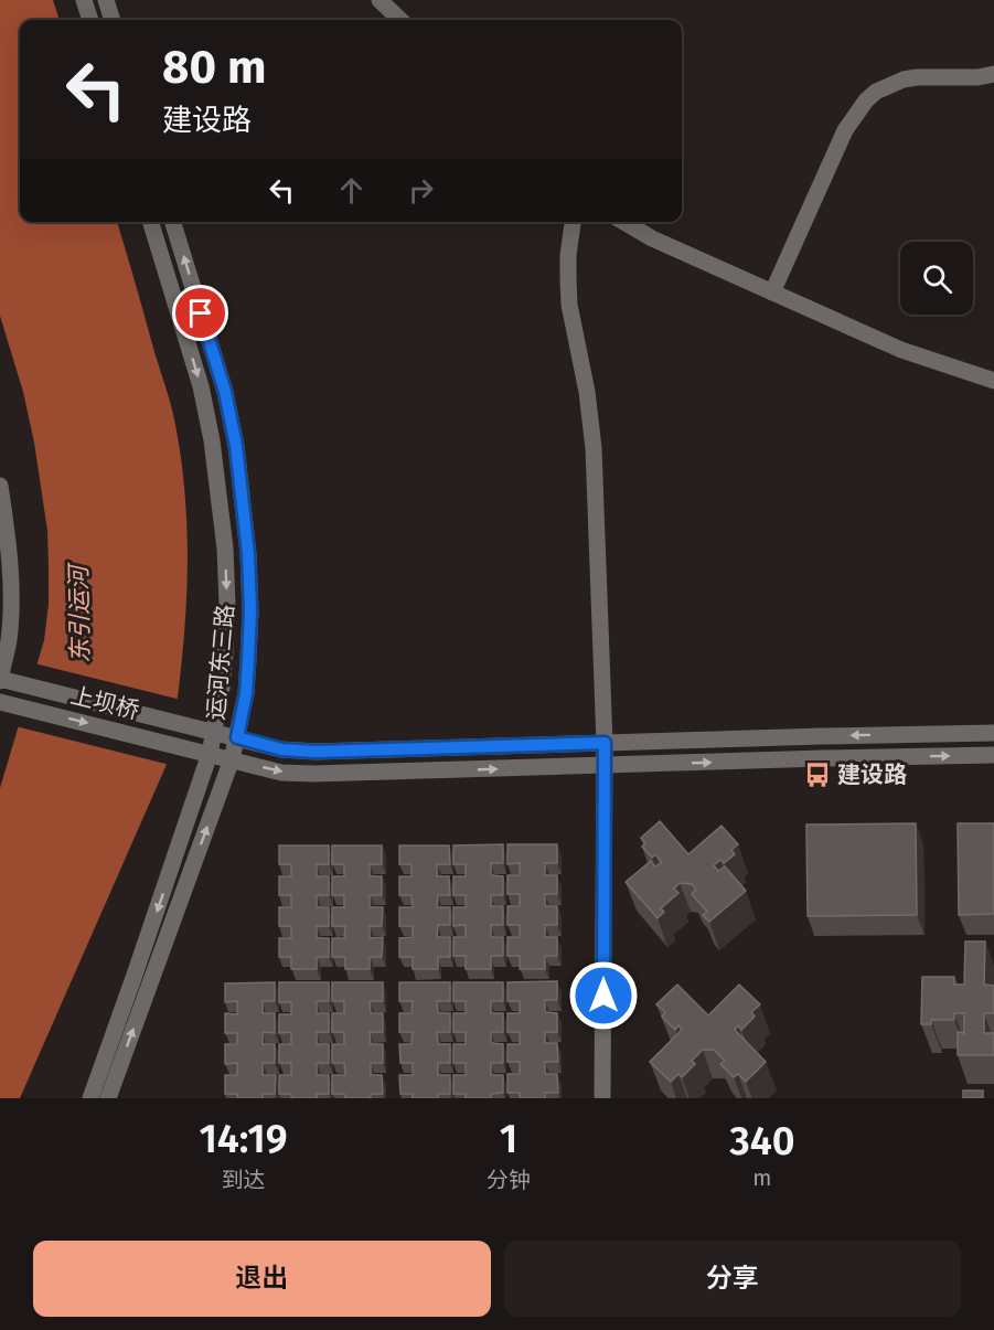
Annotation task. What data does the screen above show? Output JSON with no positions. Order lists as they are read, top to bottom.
{
  "streets": {
    "street": ["运河东三路", "上坝桥"]
  },
  "crossings": [
    ["运河东三路", "上坝桥"]
  ],
  "water": ["东引运河"],
  "places": {
    "bus stop": ["建设路"]
  },
  "page": {
    "turn": ["80 m", "建设路"],
    "eta": [
      "14:19",
      "到达",
      "1",
      "分钟",
      "340",
      "m"
    ],
    "buttons": ["退出", "分享"]
  }
}
